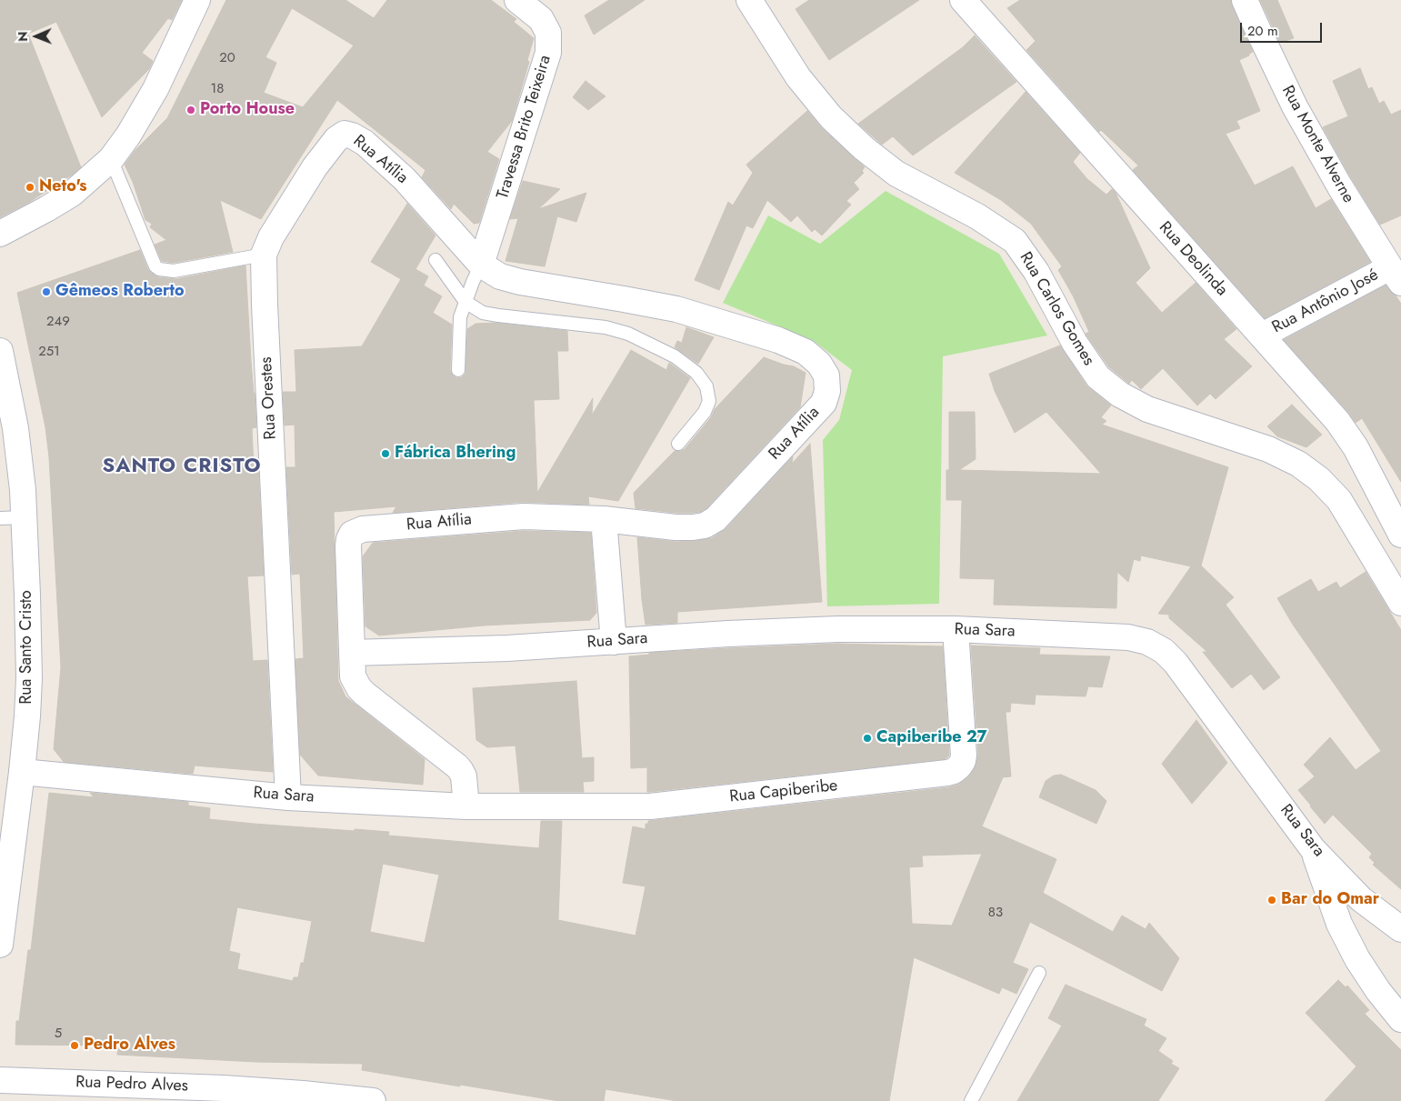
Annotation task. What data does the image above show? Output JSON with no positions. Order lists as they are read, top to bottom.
{
  "streets": {
    "street": [
      "Travessa Brito Teixeira",
      "Rua Monte Alverne",
      "Rua Atília",
      "Rua Deolinda",
      "Rua Antônio José",
      "Rua Carlos Gomes",
      "Rua Orestes",
      "Rua Sara",
      "Rua Santo Cristo",
      "Rua Capiberibe",
      "Rua Pedro Alves"
    ]
  },
  "crossings": [
    ["Travessa Brito Teixeira", "Rua Atília"],
    ["Rua Monte Alverne", "Rua Antônio José"],
    ["Rua Atília", "Rua Orestes"],
    ["Rua Atília", "Rua Sara"],
    ["Rua Deolinda", "Rua Antônio José"],
    ["Rua Orestes", "Rua Sara"],
    ["Rua Sara", "Rua Santo Cristo"],
    ["Rua Sara", "Rua Capiberibe"]
  ],
  "districts": ["SANTO CRISTO"],
  "places": [
    "Porto House",
    "Neto's",
    "Gêmeos Roberto",
    "Fábrica Bhering",
    "Capiberibe 27",
    "Bar do Omar",
    "Pedro Alves"
  ],
  "house_numbers": [
    "20",
    "18",
    "249",
    "251",
    "83",
    "5"
  ],
  "scale_bar": "20 m",
  "north": "left"
}
